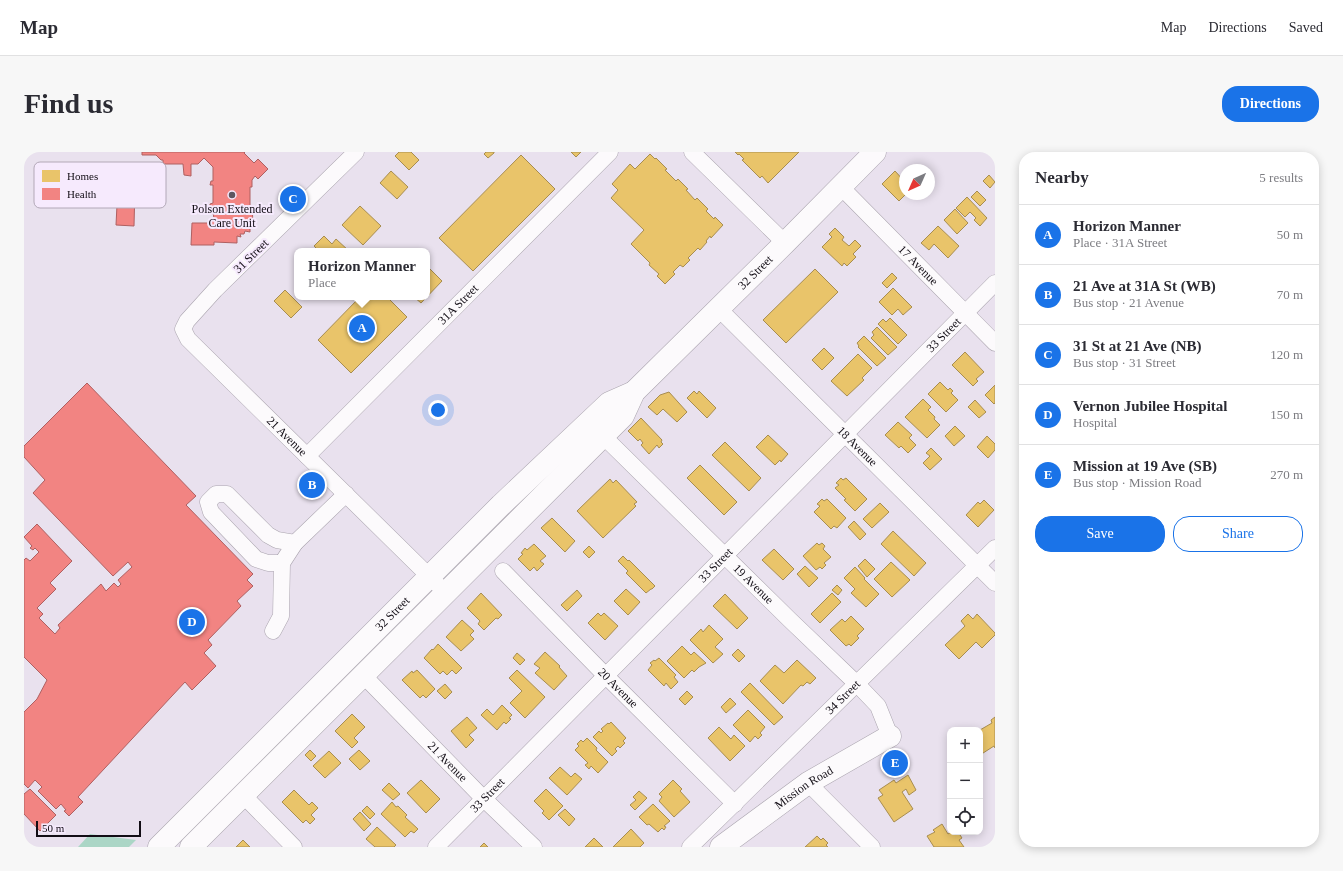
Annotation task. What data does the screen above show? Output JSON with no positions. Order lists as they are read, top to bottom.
{
  "streets": {
    "main road": ["32 Street", "Mission Road"],
    "street": [
      "31 Street",
      "17 Avenue",
      "31A Street",
      "33 Street",
      "21 Avenue",
      "18 Avenue",
      "19 Avenue",
      "20 Avenue",
      "34 Street"
    ]
  },
  "crossings": [
    ["31 Street", "21 Avenue"],
    ["17 Avenue", "32 Street"],
    ["17 Avenue", "33 Street"],
    ["32 Street", "21 Avenue"],
    ["32 Street", "18 Avenue"],
    ["32 Street", "19 Avenue"],
    ["31A Street", "21 Avenue"],
    ["33 Street", "21 Avenue"],
    ["33 Street", "18 Avenue"],
    ["33 Street", "19 Avenue"],
    ["33 Street", "20 Avenue"],
    ["18 Avenue", "34 Street"],
    ["19 Avenue", "34 Street"],
    ["19 Avenue", "Mission Road"],
    ["20 Avenue", "34 Street"]
  ],
  "places": ["Polson Extended Care Unit"],
  "legend": ["Homes", "Health"],
  "scale_bar": "50 m",
  "north": "bottom left",
  "page": {
    "header": "Map",
    "nav": ["Map", "Directions", "Saved"],
    "buttons": [
      "Directions",
      ["Save", "Share"]
    ],
    "title": "Find us",
    "heading": ["Nearby", "5 results"],
    "pins": [
      "C",
      "A",
      "B",
      "D",
      "E"
    ],
    "list": [
      {
        "mark": "A",
        "name": "Horizon Manner",
        "note": "Place · 31A Street",
        "value": "50 m"
      },
      {
        "mark": "B",
        "name": "21 Ave at 31A St (WB)",
        "note": "Bus stop · 21 Avenue",
        "value": "70 m"
      },
      {
        "mark": "C",
        "name": "31 St at 21 Ave (NB)",
        "note": "Bus stop · 31 Street",
        "value": "120 m"
      },
      {
        "mark": "D",
        "name": "Vernon Jubilee Hospital",
        "note": "Hospital",
        "value": "150 m"
      },
      {
        "mark": "E",
        "name": "Mission at 19 Ave (SB)",
        "note": "Bus stop · Mission Road",
        "value": "270 m"
      }
    ],
    "popup": ["Horizon Manner", "Place"],
    "map_buttons": ["+", "−"],
    "scale": "50 m"
  }
}
